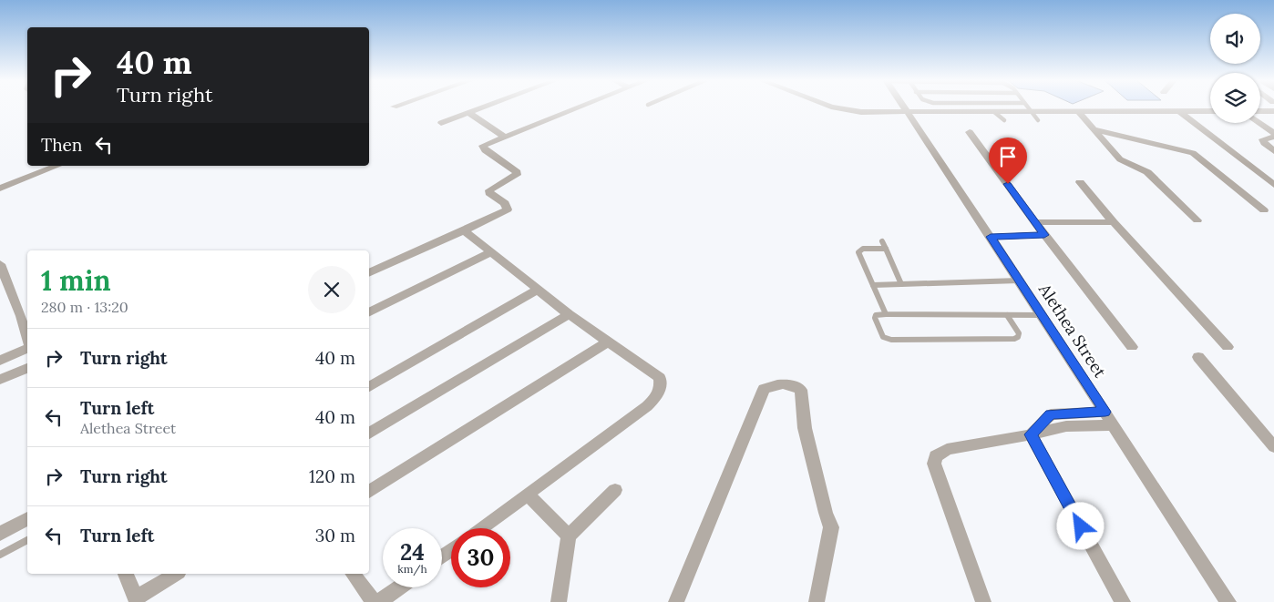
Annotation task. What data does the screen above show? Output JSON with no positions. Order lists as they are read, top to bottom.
{
  "streets": {
    "street": ["Alethea Street"]
  },
  "page": {
    "turn": ["40 m", "Turn right"],
    "then": "Then",
    "heading": ["1 min", "280 m · 13:20"],
    "list": [
      {
        "name": "Turn right",
        "value": "40 m"
      },
      {
        "name": "Turn left",
        "note": "Alethea Street",
        "value": "40 m"
      },
      {
        "name": "Turn right",
        "value": "120 m"
      },
      {
        "name": "Turn left",
        "value": "30 m"
      }
    ],
    "speed": "24 km/h",
    "limit": "30"
  }
}
